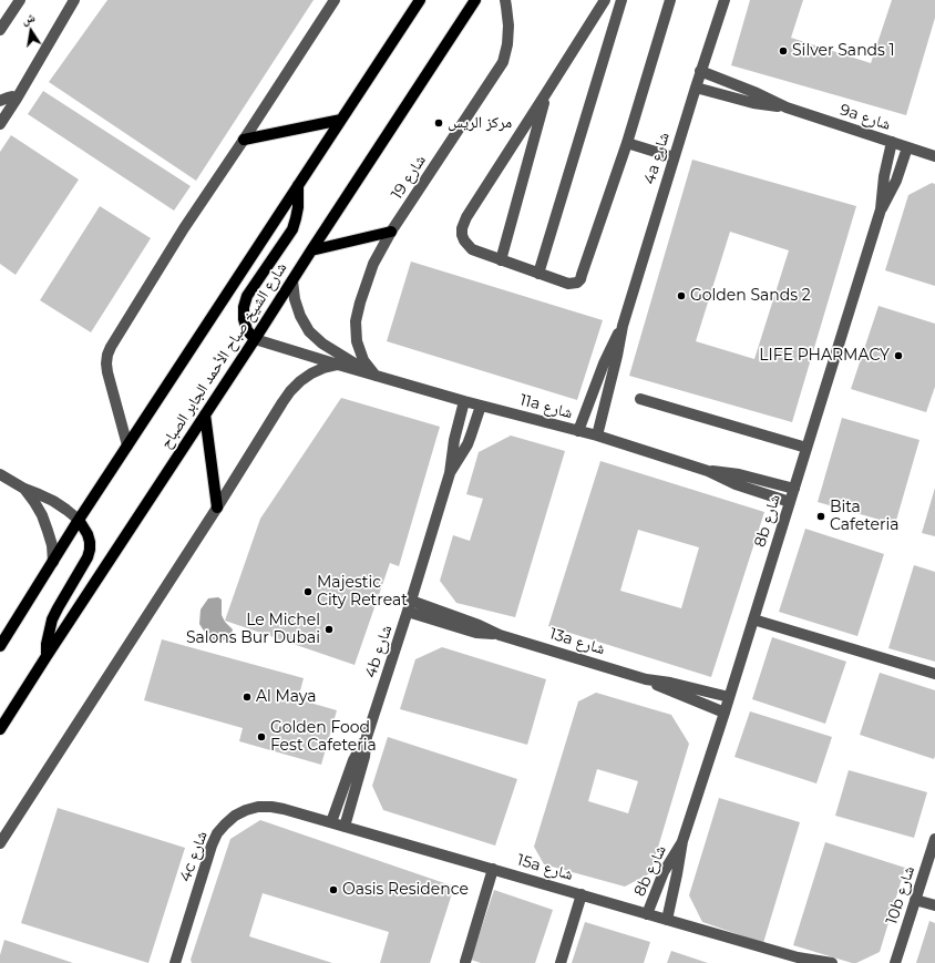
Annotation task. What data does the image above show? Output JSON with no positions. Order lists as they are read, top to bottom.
{
  "streets": {
    "main road": ["شارع الشيخ صباح الأحمد الجابر الصباح"],
    "street": [
      "9a شارع",
      "4a شارع",
      "شارع 19",
      "11a شارع",
      "8b شارع",
      "13a شارع",
      "4b شارع",
      "4c شارع",
      "15a شارع",
      "10b شارع"
    ]
  },
  "crossings": [
    ["9a شارع", "4a شارع"],
    ["9a شارع", "8b شارع"],
    ["4a شارع", "11a شارع"],
    ["شارع 19", "11a شارع"],
    ["شارع الشيخ صباح الأحمد الجابر الصباح", "11a شارع"],
    ["11a شارع", "8b شارع"],
    ["11a شارع", "4b شارع"],
    ["8b شارع", "13a شارع"],
    ["8b شارع", "15a شارع"],
    ["13a شارع", "4b شارع"],
    ["4b شارع", "15a شارع"],
    ["4c شارع", "15a شارع"]
  ],
  "places": [
    "Silver Sands 1",
    "مركز الريس",
    "Golden Sands 2",
    "LIFE PHARMACY",
    "Bita Cafeteria",
    "Majestic City Retreat",
    "Le Michel Salons Bur Dubai",
    "Al Maya",
    "Golden Food Fest Cafeteria",
    "Oasis Residence"
  ],
  "north": "top"
}
